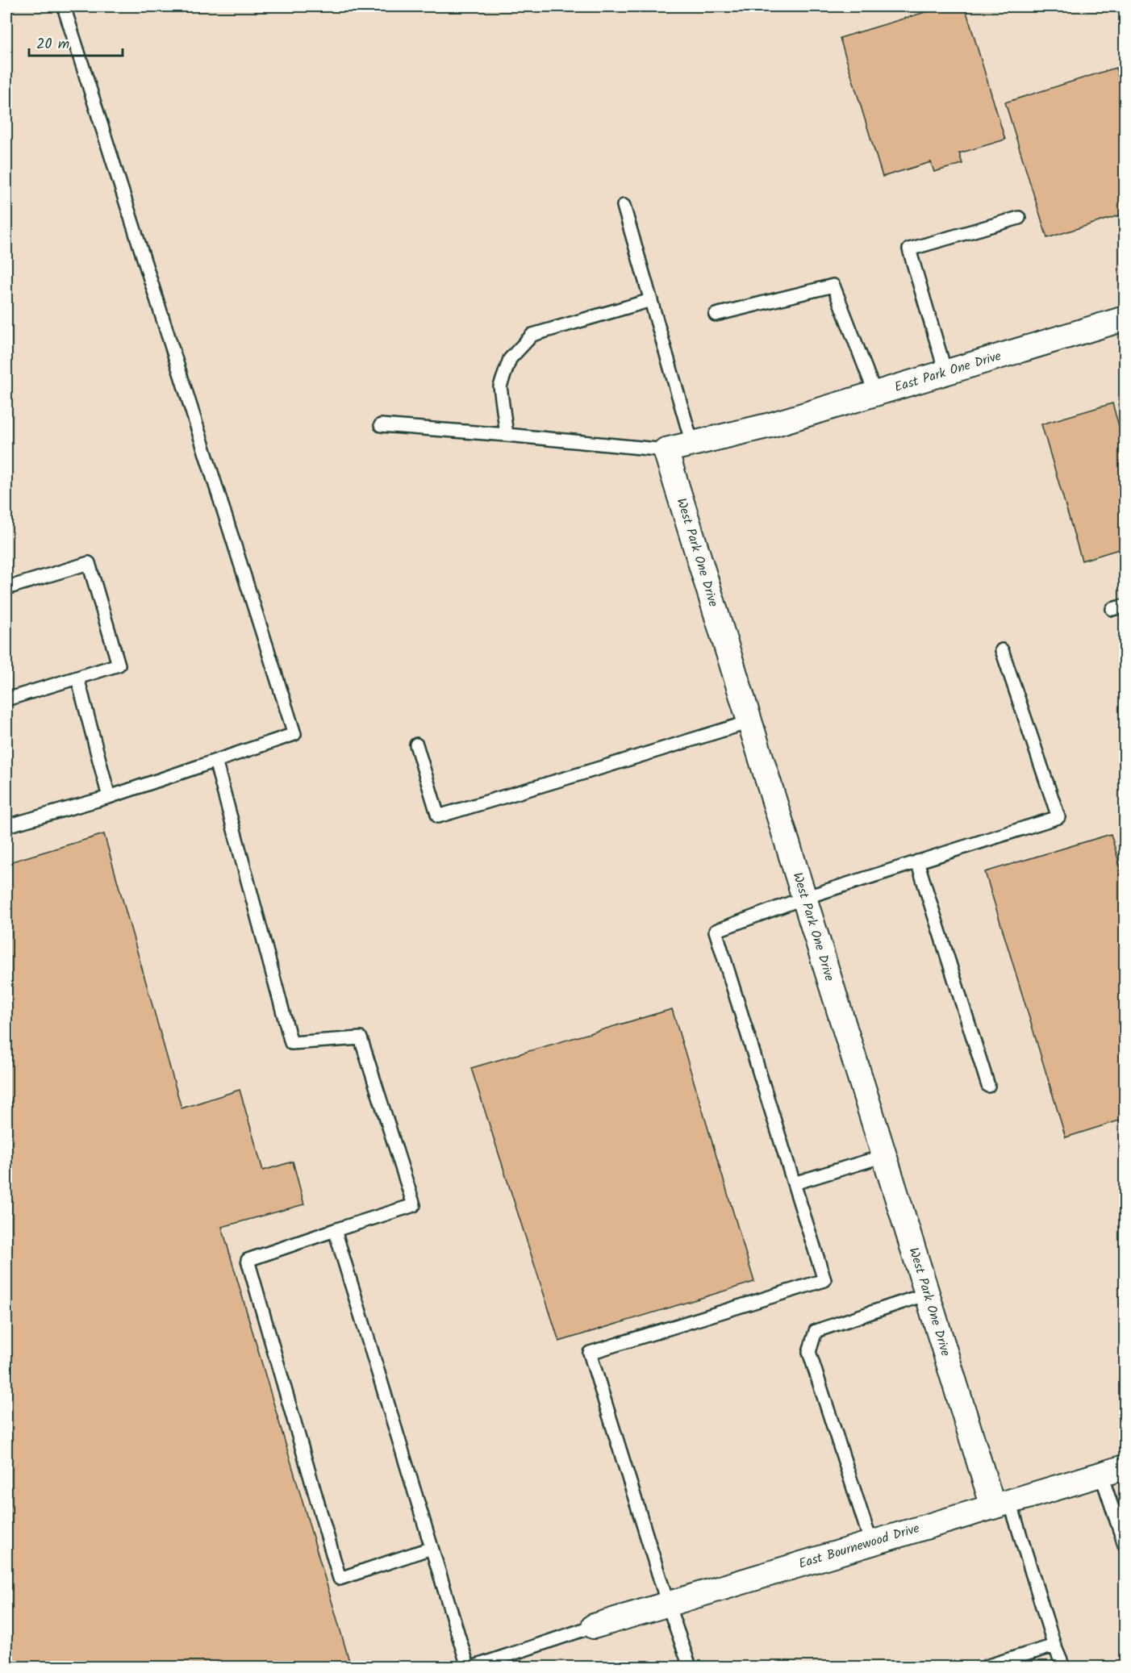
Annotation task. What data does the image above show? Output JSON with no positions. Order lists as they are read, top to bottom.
{
  "streets": {
    "street": ["East Park One Drive", "West Park One Drive", "East Bournewood Drive"]
  },
  "crossings": [
    ["West Park One Drive", "East Bournewood Drive"]
  ],
  "scale_bar": "20 m"
}
